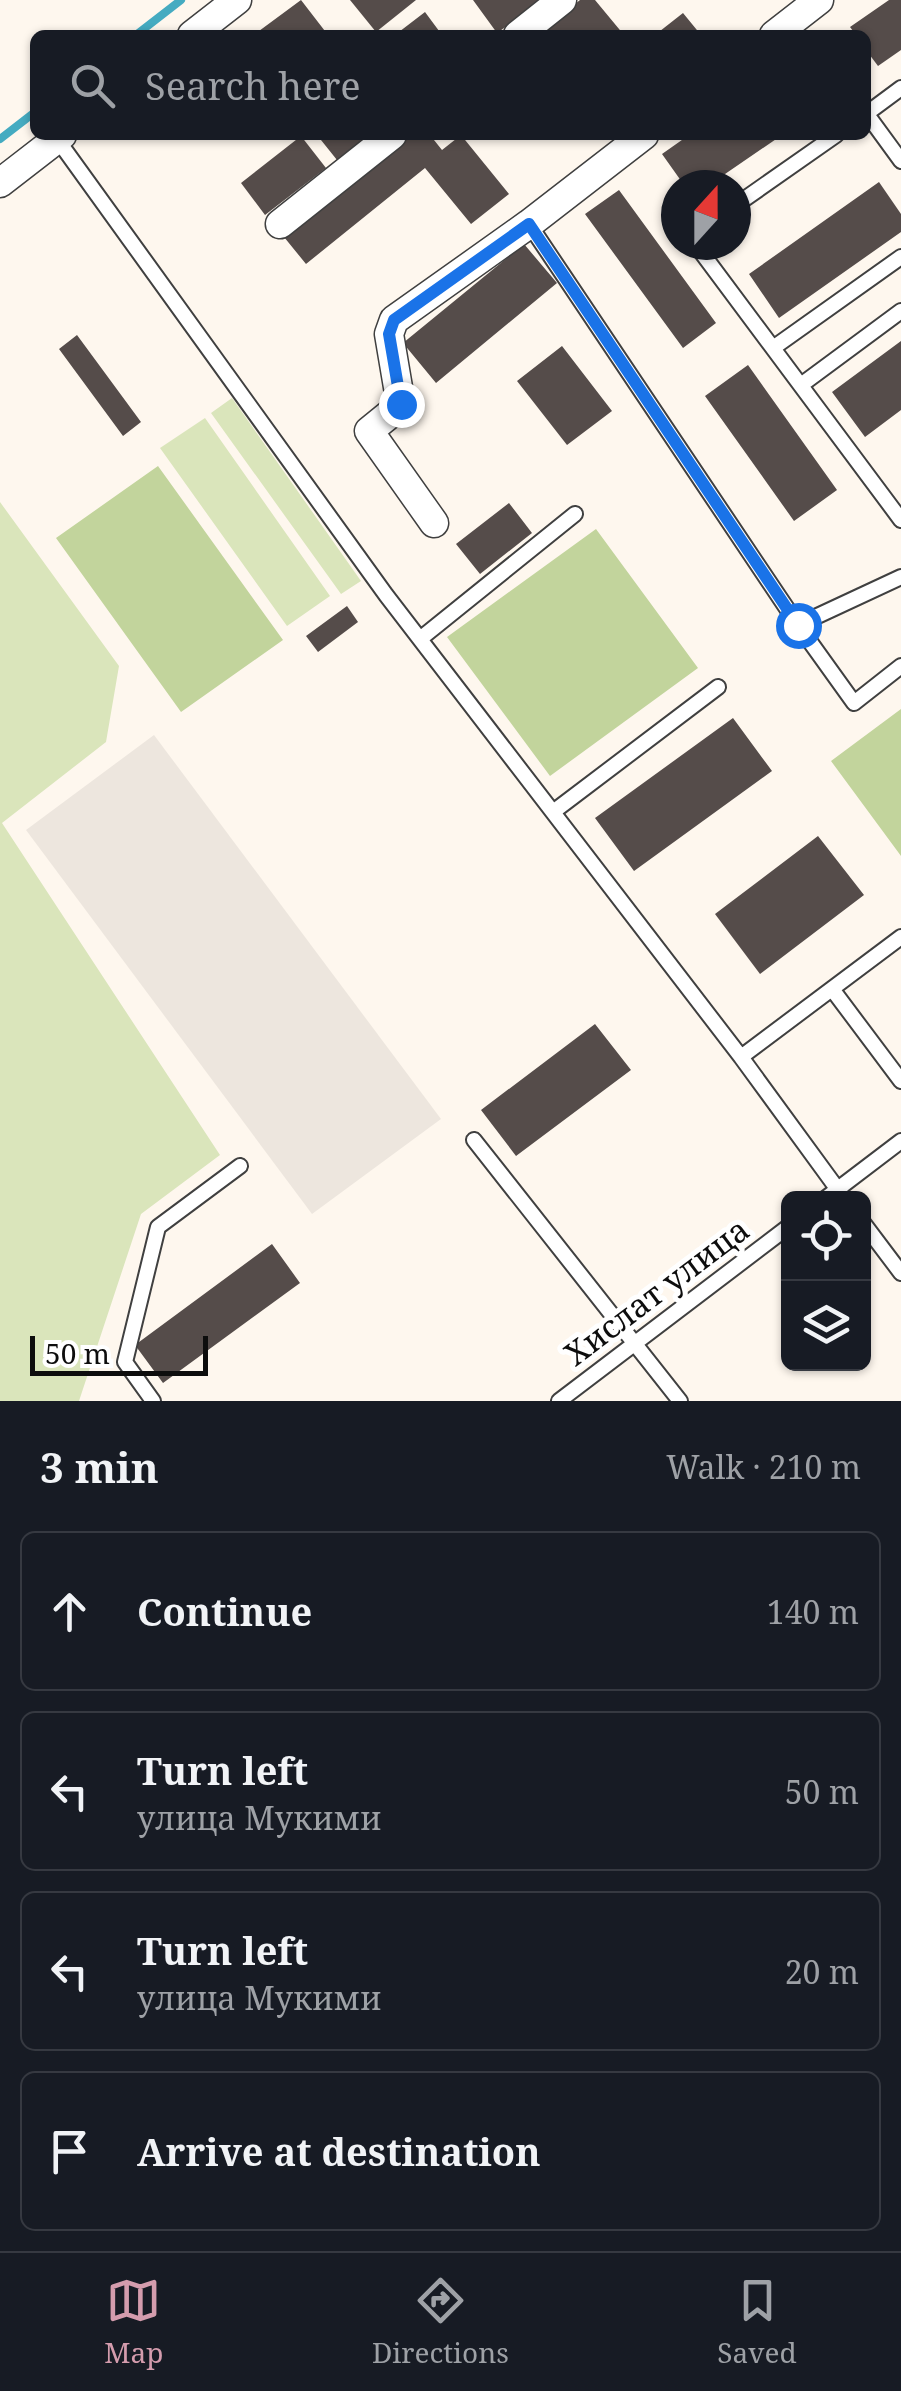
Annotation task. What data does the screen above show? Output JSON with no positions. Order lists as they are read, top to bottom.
{
  "streets": {
    "lane": ["Хислат улица"]
  },
  "scale_bar": "50 m",
  "north": "top",
  "page": {
    "search": "Search here",
    "scale": "50 m",
    "heading": ["3 min", "Walk · 210 m"],
    "list": [
      ["Continue", "140 m"],
      ["Turn left", "улица Мукими", "50 m"],
      ["Turn left", "улица Мукими", "20 m"],
      "Arrive at destination"
    ],
    "nav": ["Map", "Directions", "Saved"]
  }
}
